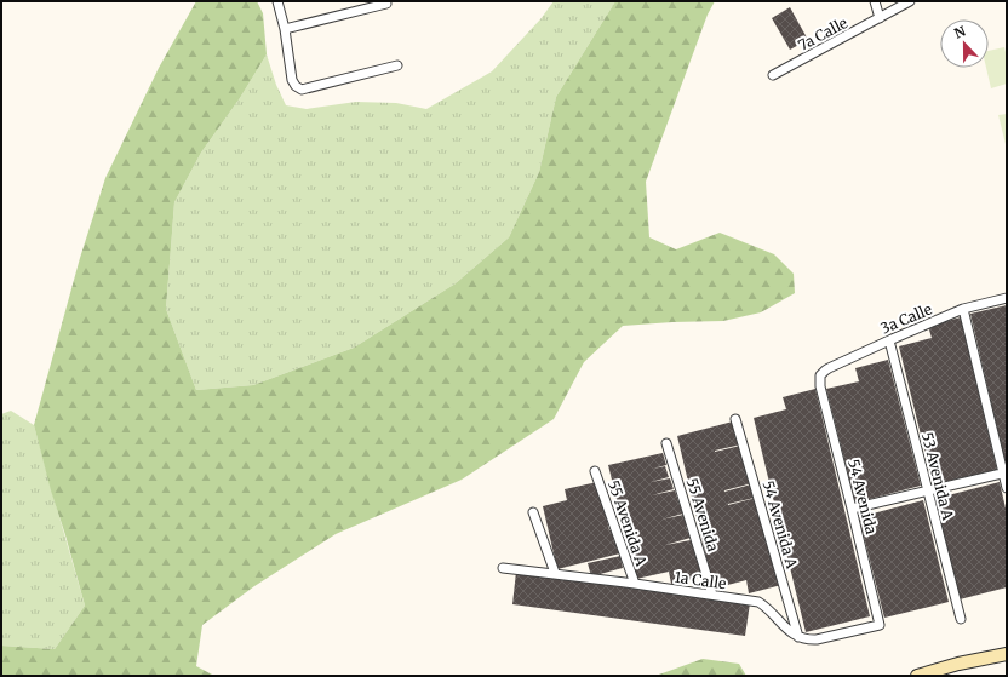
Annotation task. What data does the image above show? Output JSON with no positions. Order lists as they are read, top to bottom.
{
  "streets": {
    "street": [
      "7a Calle",
      "3a Calle",
      "53 Avenida A",
      "54 Avenida",
      "55 Avenida",
      "55 Avenida A",
      "54 Avenida A",
      "1a Calle"
    ]
  },
  "crossings": [
    ["3a Calle", "53 Avenida A"],
    ["3a Calle", "54 Avenida"],
    ["54 Avenida", "54 Avenida A"],
    ["54 Avenida", "1a Calle"],
    ["55 Avenida", "1a Calle"],
    ["55 Avenida A", "1a Calle"],
    ["54 Avenida A", "1a Calle"]
  ],
  "north": "top"
}
